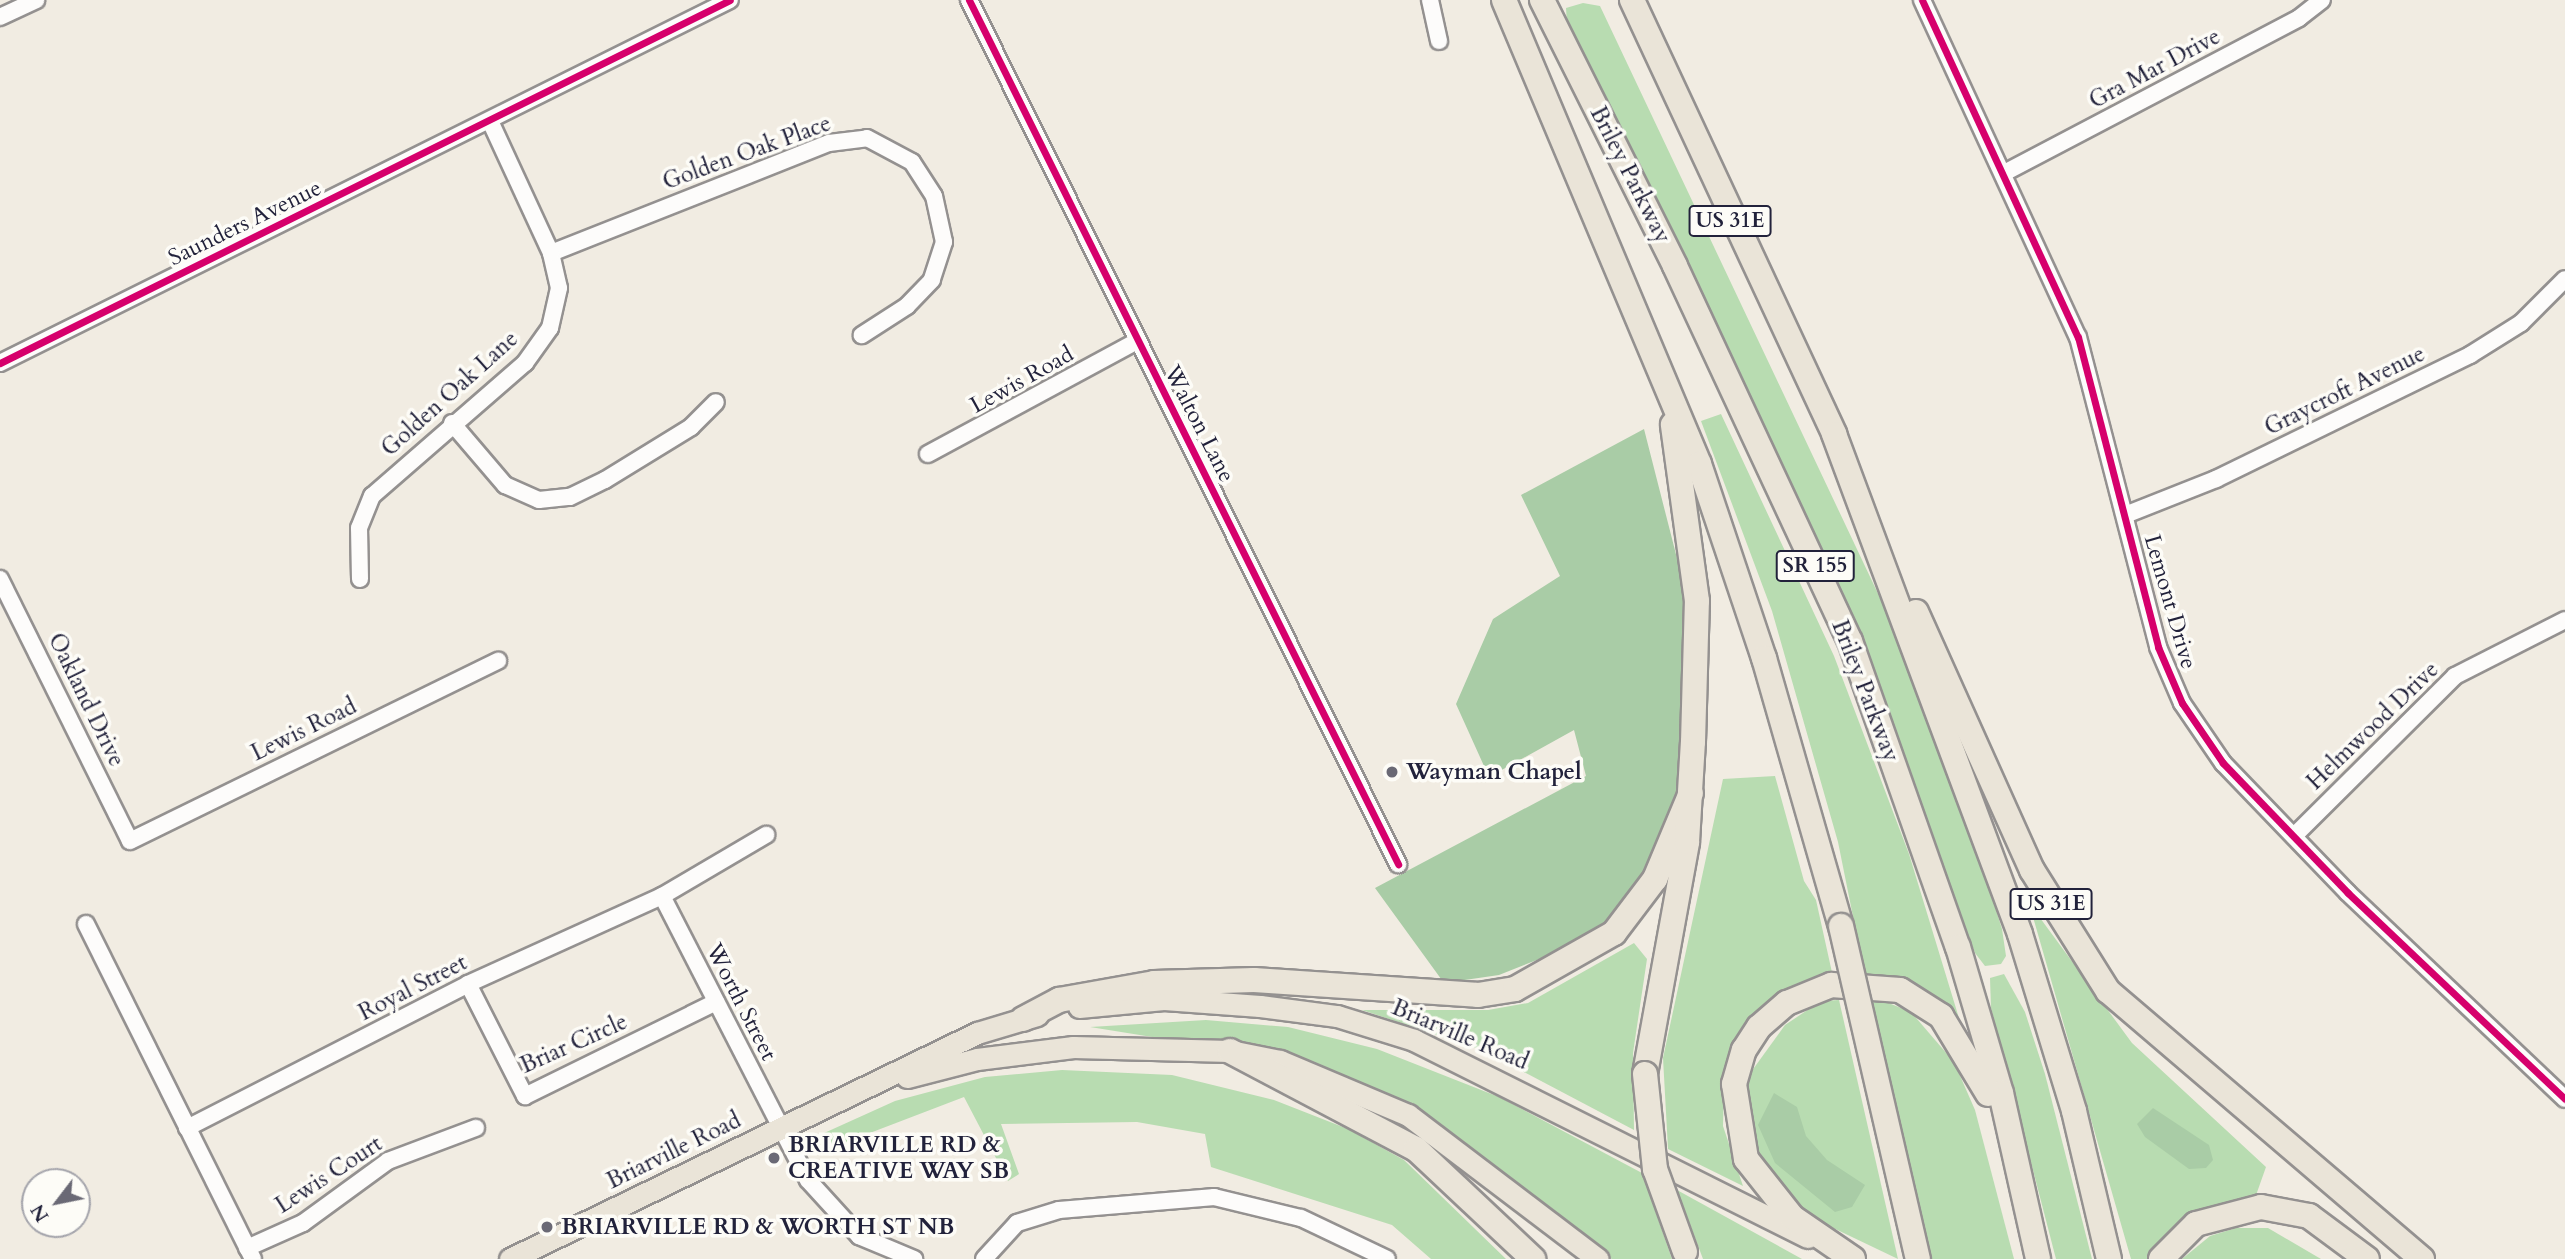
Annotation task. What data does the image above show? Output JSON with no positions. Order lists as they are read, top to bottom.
{
  "streets": {
    "highway": ["Briley Parkway", "US 31E", "SR 155"],
    "main road": ["Briarville Road"],
    "street": [
      "Gra Mar Drive",
      "Golden Oak Place",
      "Saunders Avenue",
      "Lewis Road",
      "Graycroft Avenue",
      "Golden Oak Lane",
      "Walton Lane",
      "Lemont Drive",
      "Oakland Drive",
      "Helmwood Drive",
      "Royal Street",
      "Worth Street",
      "Briar Circle",
      "Lewis Court"
    ]
  },
  "crossings": [
    ["Gra Mar Drive", "Lemont Drive"],
    ["Golden Oak Place", "Golden Oak Lane"],
    ["US 31E", "SR 155"],
    ["Saunders Avenue", "Golden Oak Lane"],
    ["Lewis Road", "Walton Lane"],
    ["Lewis Road", "Oakland Drive"],
    ["Graycroft Avenue", "Lemont Drive"],
    ["Lemont Drive", "Helmwood Drive"],
    ["Royal Street", "Worth Street"],
    ["Royal Street", "Briar Circle"],
    ["Worth Street", "Briarville Road"],
    ["Worth Street", "Briar Circle"]
  ],
  "places": ["Wayman Chapel", "BRIARVILLE RD & CREATIVE WAY SB", "BRIARVILLE RD & WORTH ST NB"],
  "north": "bottom left"
}
